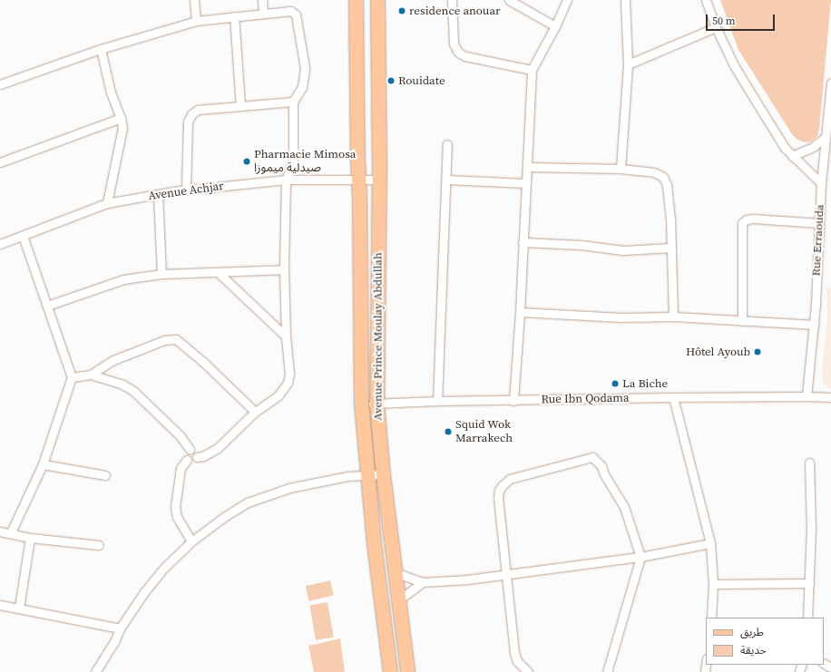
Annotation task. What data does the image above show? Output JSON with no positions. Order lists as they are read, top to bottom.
{
  "streets": {
    "main road": ["Avenue Prince Moulay Abdullah"],
    "street": ["Avenue Achjar", "Rue Erraouda", "Rue Ibn Qodama"]
  },
  "crossings": [
    ["Avenue Achjar", "Avenue Prince Moulay Abdullah"],
    ["Rue Erraouda", "Rue Ibn Qodama"],
    ["Avenue Prince Moulay Abdullah", "Rue Ibn Qodama"]
  ],
  "places": [
    "residence anouar",
    "Rouidate",
    "Pharmacie Mimosa صيدلية ميموزا",
    "Hôtel Ayoub",
    "La Biche",
    "Squid Wok Marrakech"
  ],
  "legend": ["طريق", "حديقة"],
  "scale_bar": "50 m"
}
